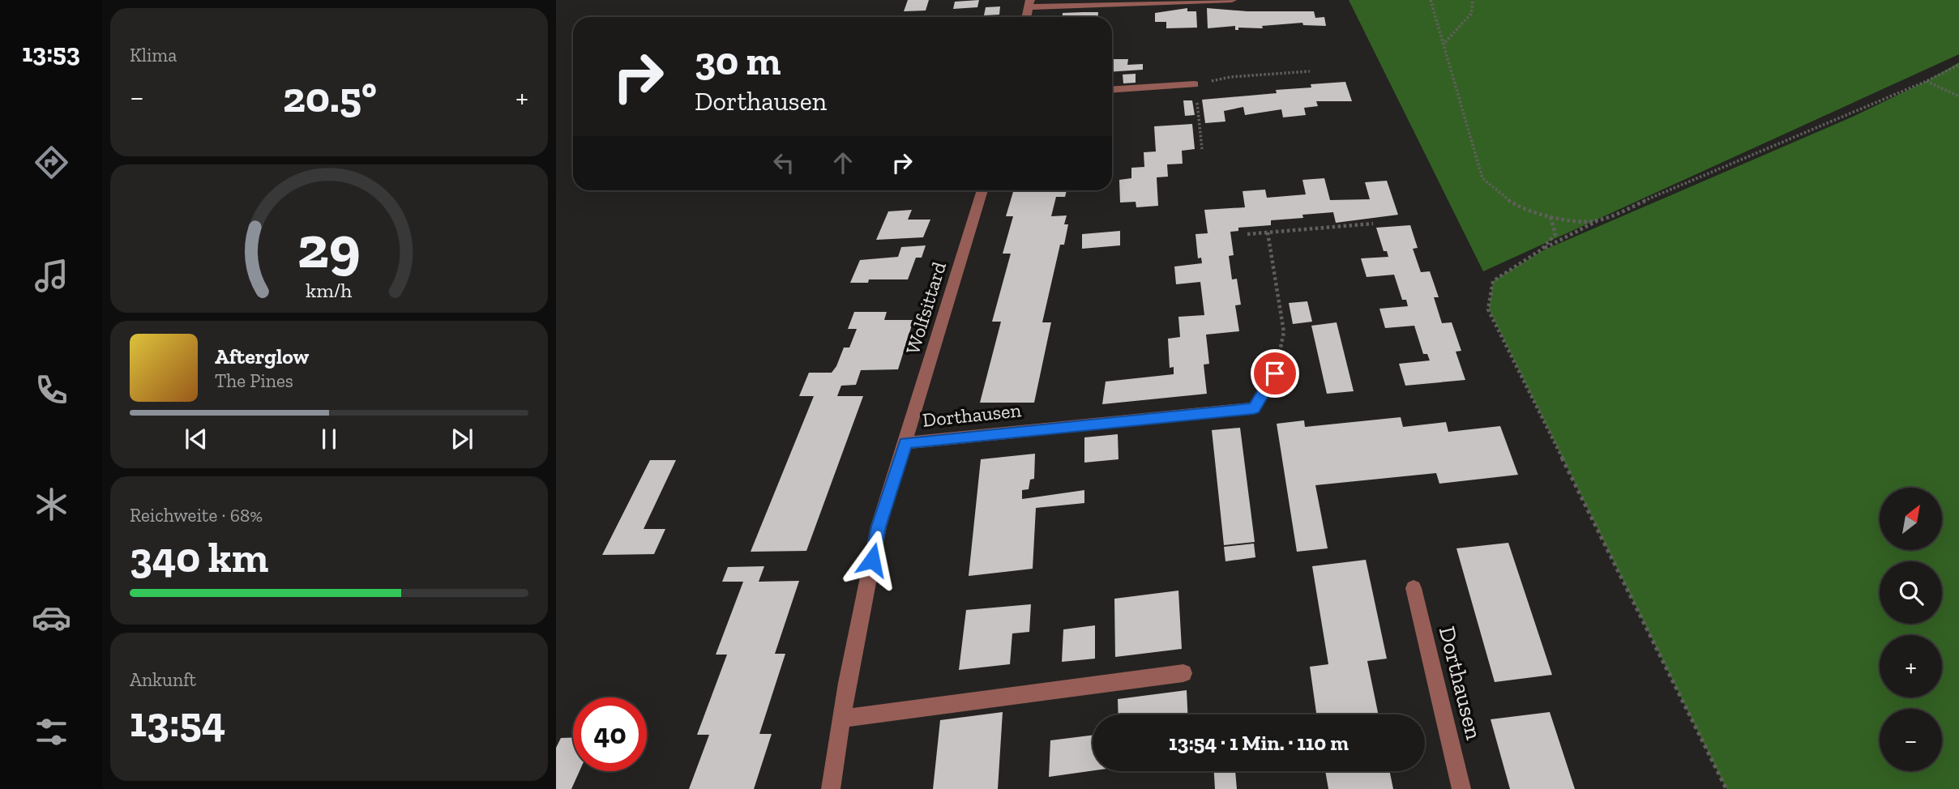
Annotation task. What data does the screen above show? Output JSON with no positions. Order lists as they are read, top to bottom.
{
  "streets": {
    "street": ["Wolfsittard", "Dorthausen"]
  },
  "crossings": [
    ["Wolfsittard", "Dorthausen"]
  ],
  "north": "top right",
  "page": {
    "tabs": "13:53",
    "tile": [
      "Klima",
      ["Reichweite · 68%", "340 km"],
      ["Ankunft", "13:54"]
    ],
    "turn": ["30 m", "Dorthausen"],
    "heat": ["−", "20.5°", "+"],
    "song": ["Afterglow", "The Pines"],
    "map_buttons": ["+", "−"],
    "limit": "40",
    "trip": "13:54 · 1 Min. · 110 m",
    "gauge": ["29", "km/h"]
  }
}
